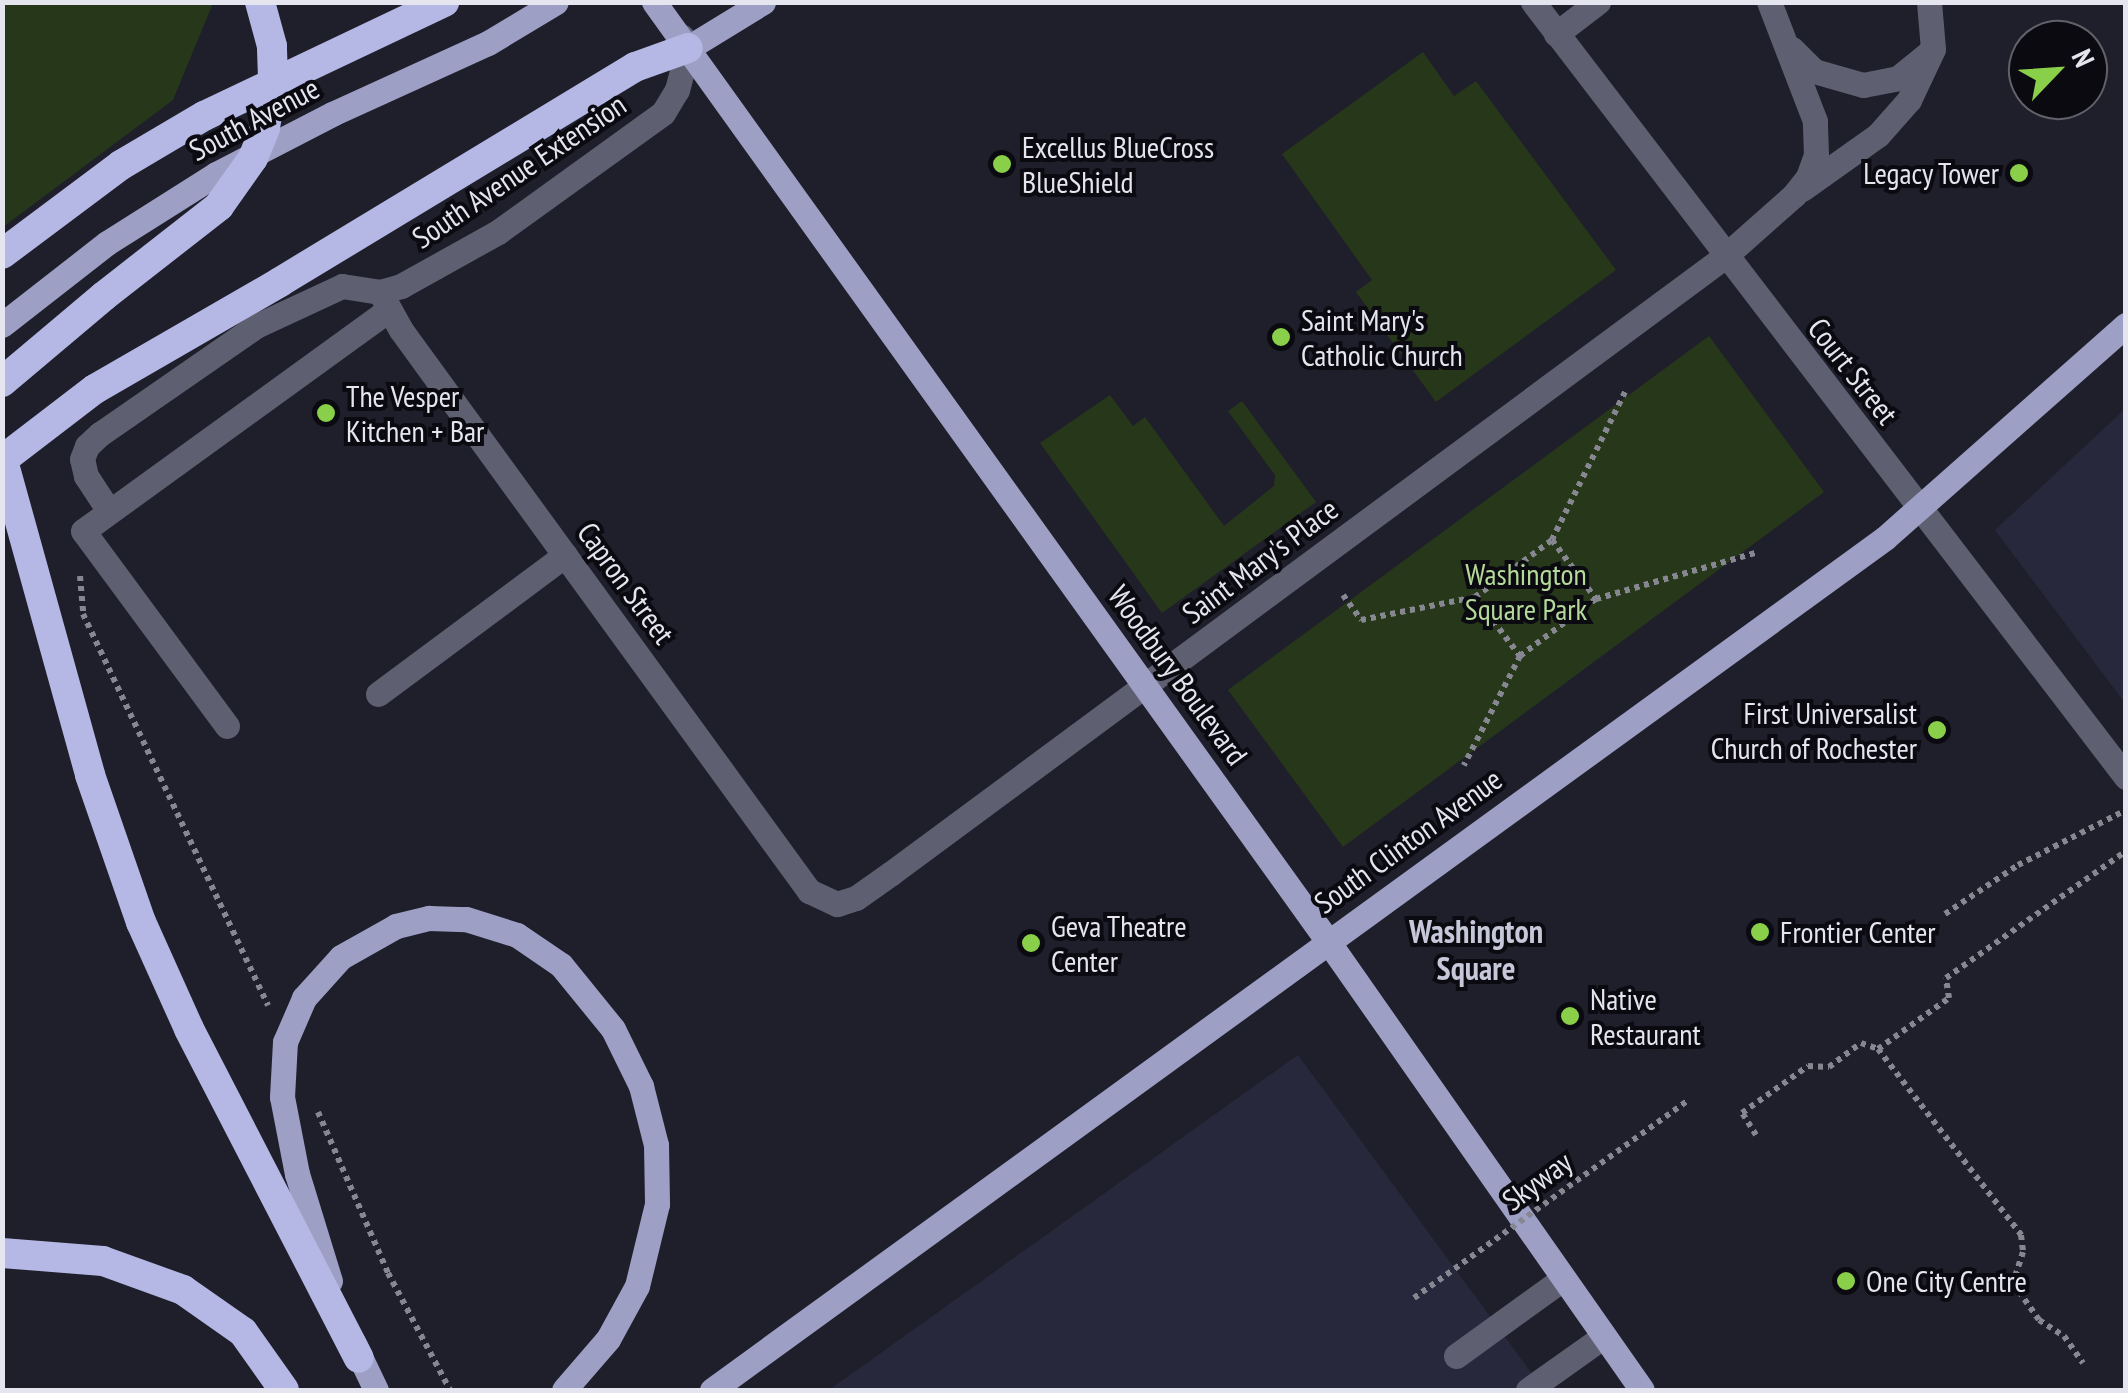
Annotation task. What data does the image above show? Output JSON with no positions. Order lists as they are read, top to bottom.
{
  "streets": {
    "main road": ["South Avenue", "Woodbury Boulevard", "South Clinton Avenue"],
    "street": [
      "South Avenue Extension",
      "Court Street",
      "Saint Mary's Place",
      "Capron Street"
    ],
    "path": ["Skyway"]
  },
  "crossings": [
    ["South Avenue Extension", "Capron Street"],
    ["South Avenue Extension", "Woodbury Boulevard"],
    ["Court Street", "Saint Mary's Place"],
    ["Court Street", "South Clinton Avenue"],
    ["Saint Mary's Place", "Capron Street"],
    ["Saint Mary's Place", "Woodbury Boulevard"],
    ["Woodbury Boulevard", "South Clinton Avenue"]
  ],
  "districts": ["Washington Square"],
  "parks": ["Washington Square Park"],
  "places": [
    "Excellus BlueCross BlueShield",
    "Legacy Tower",
    "Saint Mary's Catholic Church",
    "The Vesper Kitchen + Bar",
    "First Universalist Church of Rochester",
    "Frontier Center",
    "Geva Theatre Center",
    "Native Restaurant",
    "One City Centre"
  ],
  "north": "top right"
}
